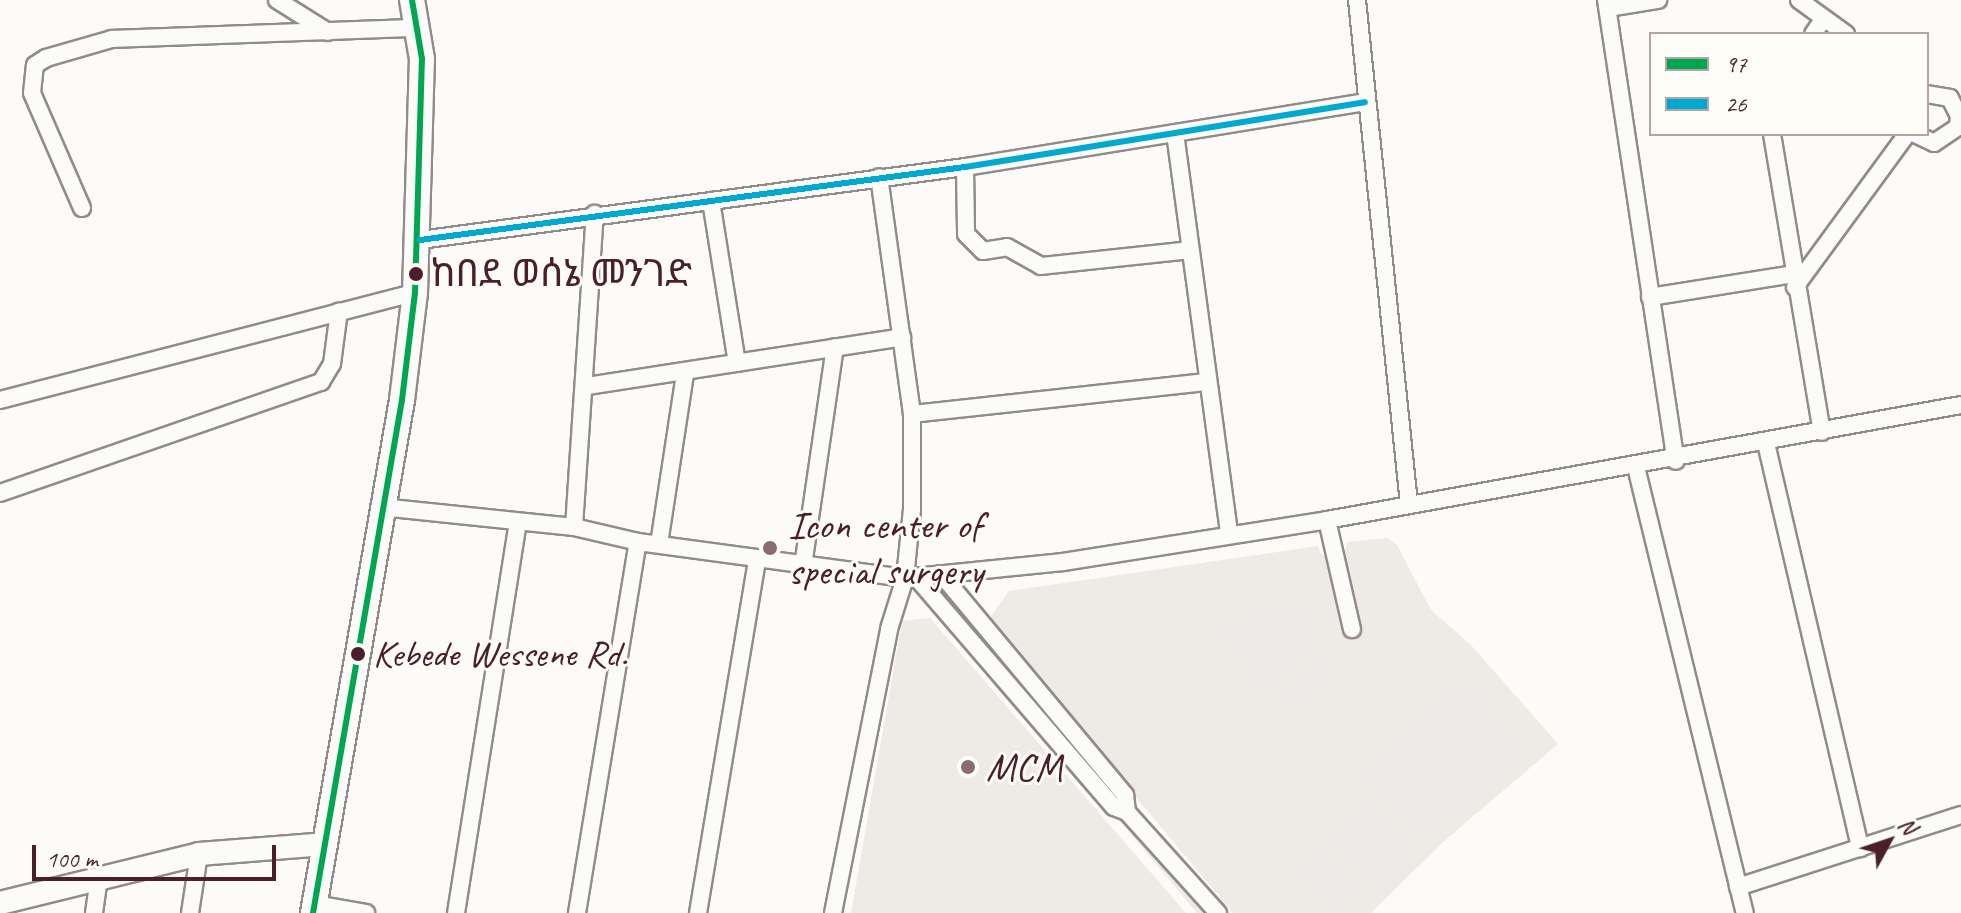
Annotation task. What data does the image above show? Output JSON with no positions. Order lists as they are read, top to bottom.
{
  "places": [
    "ከበደ ወሰኔ መንገድ",
    "Icon center of special surgery",
    "Kebede Wessene Rd.",
    "MCM"
  ],
  "lines": ["transit line 97", "transit line 26"],
  "legend": ["97", "26"],
  "scale_bar": "100 m",
  "north": "top right"
}
